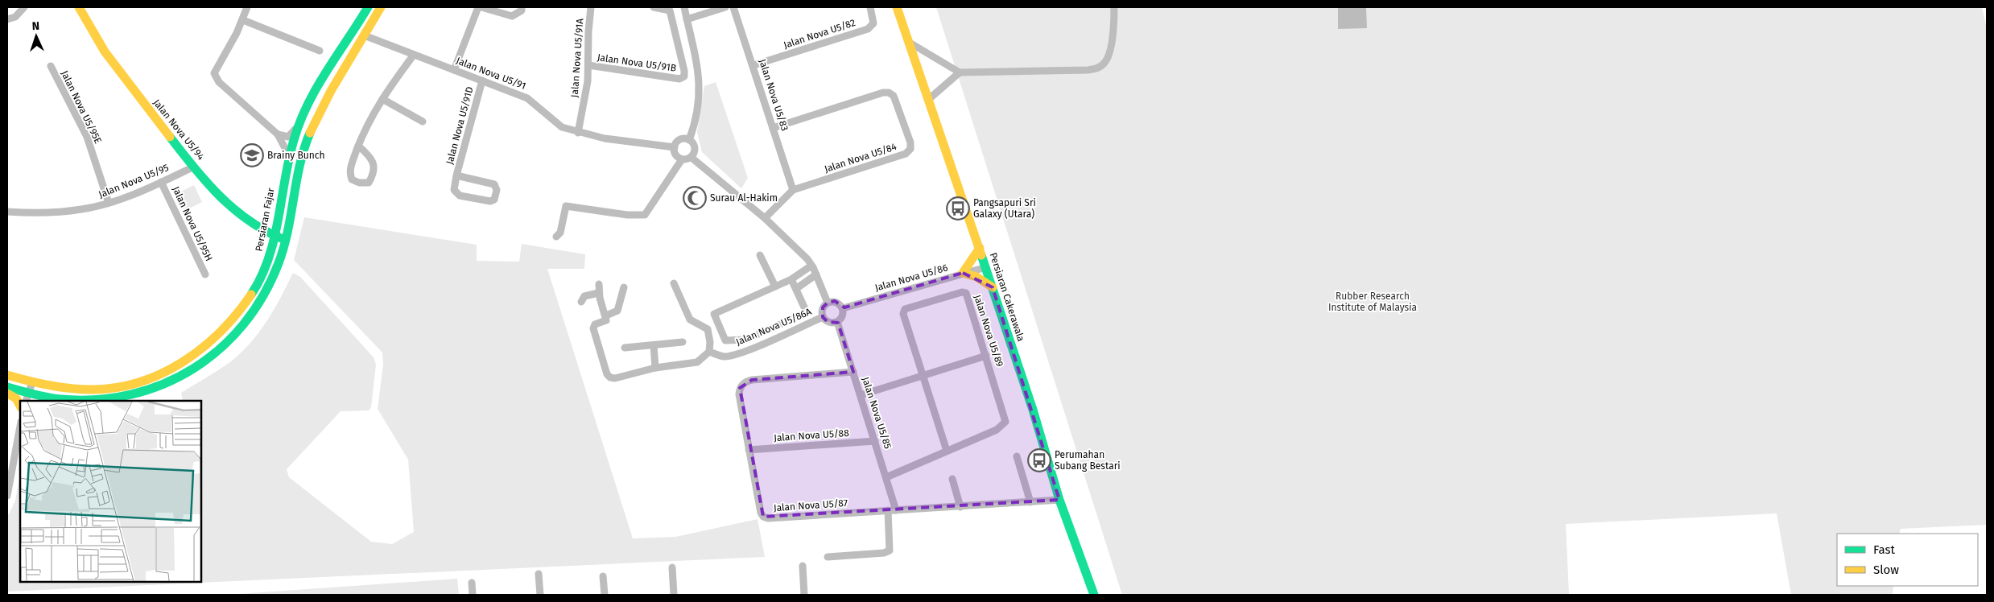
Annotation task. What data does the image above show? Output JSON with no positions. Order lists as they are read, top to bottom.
{
  "streets": {
    "main road": ["Jalan Nova U5/94", "Persiaran Fajar", "Persiaran Cakerawala"],
    "street": [
      "Jalan Nova U5/82",
      "Jalan Nova U5/91A",
      "Jalan Nova U5/91B",
      "Jalan Nova U5/91",
      "Jalan Nova U5/83",
      "Jalan Nova U5/95E",
      "Jalan Nova U5/91D",
      "Jalan Nova U5/84",
      "Jalan Nova U5/95",
      "Jalan Nova U5/95H",
      "Jalan Nova U5/86",
      "Jalan Nova U5/86A",
      "Jalan Nova U5/89",
      "Jalan Nova U5/85",
      "Jalan Nova U5/88",
      "Jalan Nova U5/87"
    ]
  },
  "crossings": [
    ["Jalan Nova U5/82", "Jalan Nova U5/83"],
    ["Jalan Nova U5/91A", "Jalan Nova U5/91B"],
    ["Jalan Nova U5/91A", "Jalan Nova U5/91"],
    ["Jalan Nova U5/91", "Jalan Nova U5/91D"],
    ["Jalan Nova U5/83", "Jalan Nova U5/84"],
    ["Jalan Nova U5/95E", "Jalan Nova U5/95"],
    ["Jalan Nova U5/94", "Jalan Nova U5/95"],
    ["Jalan Nova U5/94", "Persiaran Fajar"],
    ["Jalan Nova U5/95", "Jalan Nova U5/95H"],
    ["Jalan Nova U5/86", "Persiaran Cakerawala"],
    ["Jalan Nova U5/86", "Jalan Nova U5/86A"],
    ["Jalan Nova U5/86", "Jalan Nova U5/85"],
    ["Persiaran Cakerawala", "Jalan Nova U5/87"],
    ["Jalan Nova U5/86A", "Jalan Nova U5/85"],
    ["Jalan Nova U5/89", "Jalan Nova U5/85"],
    ["Jalan Nova U5/85", "Jalan Nova U5/88"],
    ["Jalan Nova U5/85", "Jalan Nova U5/87"],
    ["Jalan Nova U5/88", "Jalan Nova U5/87"]
  ],
  "parks": ["Rubber Research Institute of Malaysia"],
  "places": {
    "school or university": ["Brainy Bunch"],
    "mosque": ["Surau Al-Hakim"],
    "bus stop": ["Pangsapuri Sri Galaxy (Utara)", "Perumahan Subang Bestari"]
  },
  "legend": ["Fast", "Slow"],
  "north": "top"
}
